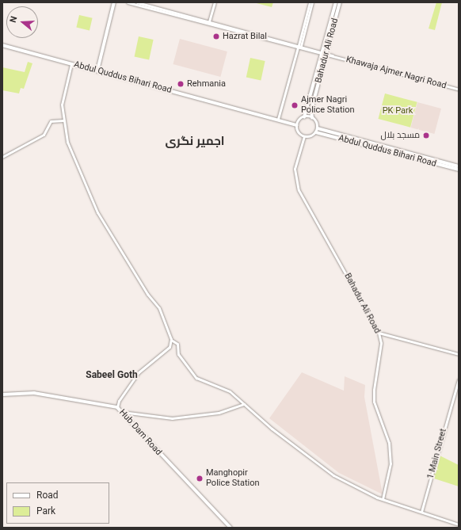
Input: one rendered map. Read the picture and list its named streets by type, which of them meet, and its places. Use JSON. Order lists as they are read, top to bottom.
{
  "streets": {
    "main road": ["Bahadur Ali Road", "Abdul Quddus Bihari Road", "Hub Dam Road"],
    "street": ["Khawaja Ajmer Nagri Road", "1 Main Street"]
  },
  "crossings": [
    ["Bahadur Ali Road", "Khawaja Ajmer Nagri Road"],
    ["Bahadur Ali Road", "Abdul Quddus Bihari Road"]
  ],
  "districts": ["اجمیر نگری", "Sabeel Goth"],
  "parks": ["PK Park"],
  "places": [
    "Hazrat Bilal",
    "Rehmania",
    "Ajmer Nagri Police Station",
    "مسجد بلال",
    "Manghopir Police Station"
  ],
  "legend": ["Road", "Park"],
  "north": "left"
}
